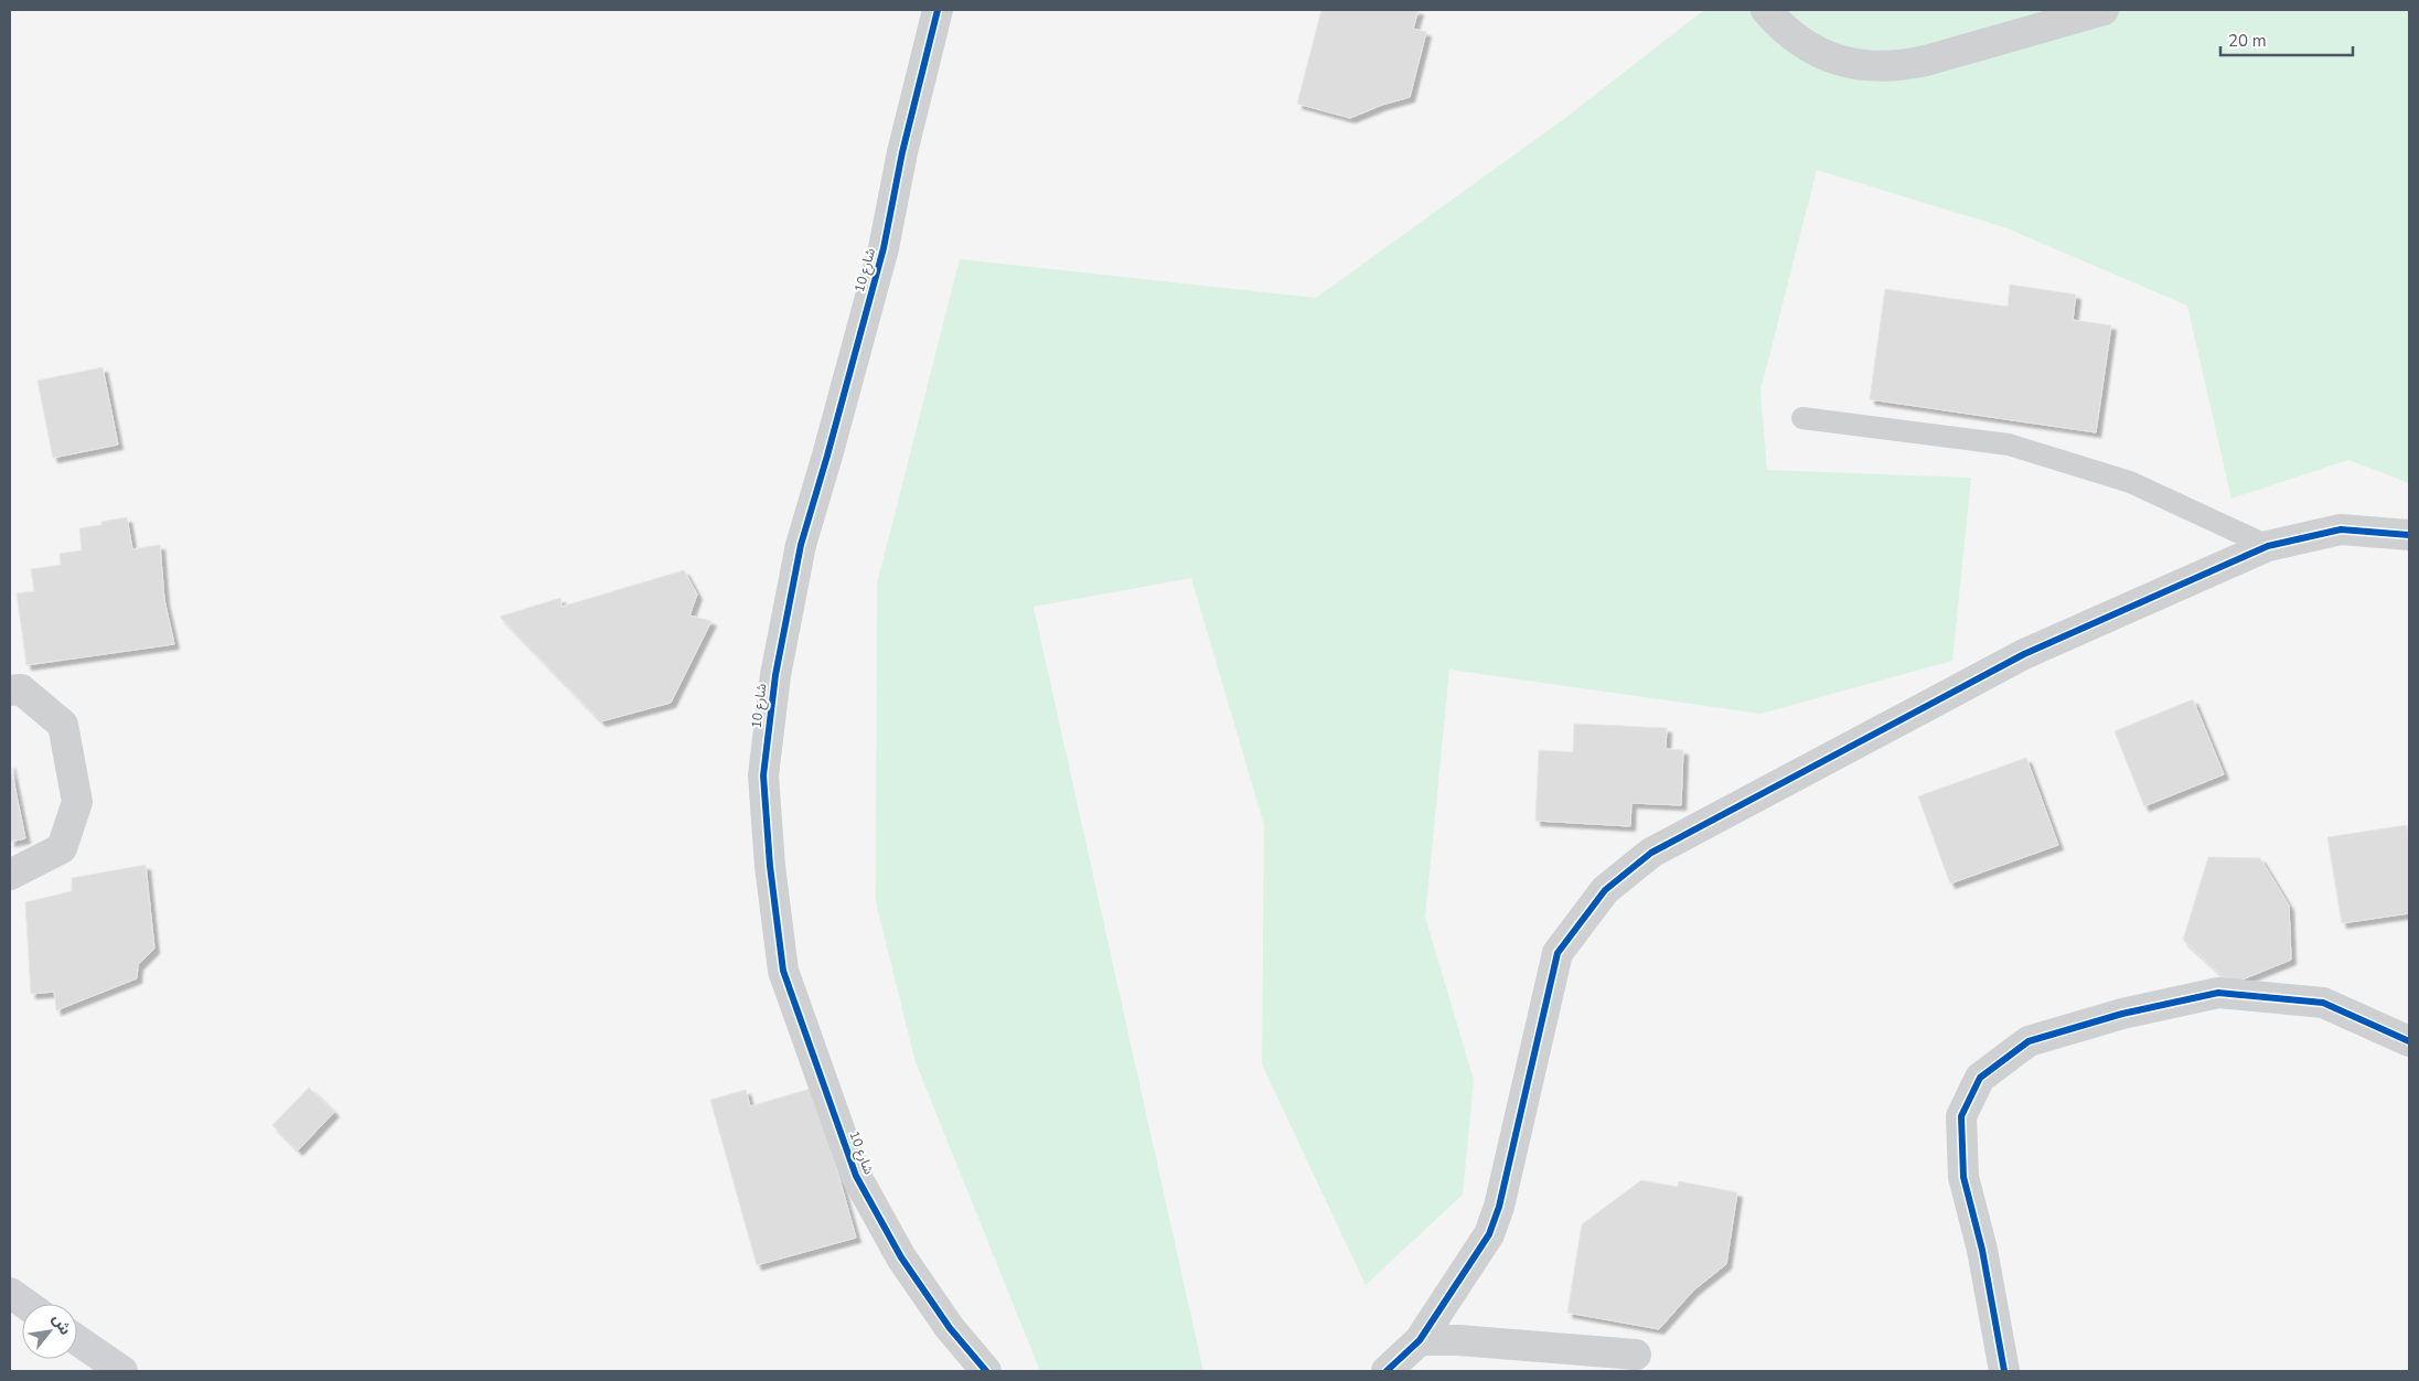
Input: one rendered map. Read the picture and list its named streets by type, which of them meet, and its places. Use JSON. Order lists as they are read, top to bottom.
{
  "streets": {
    "street": ["شارع 10"]
  },
  "scale_bar": "20 m",
  "north": "top right"
}
